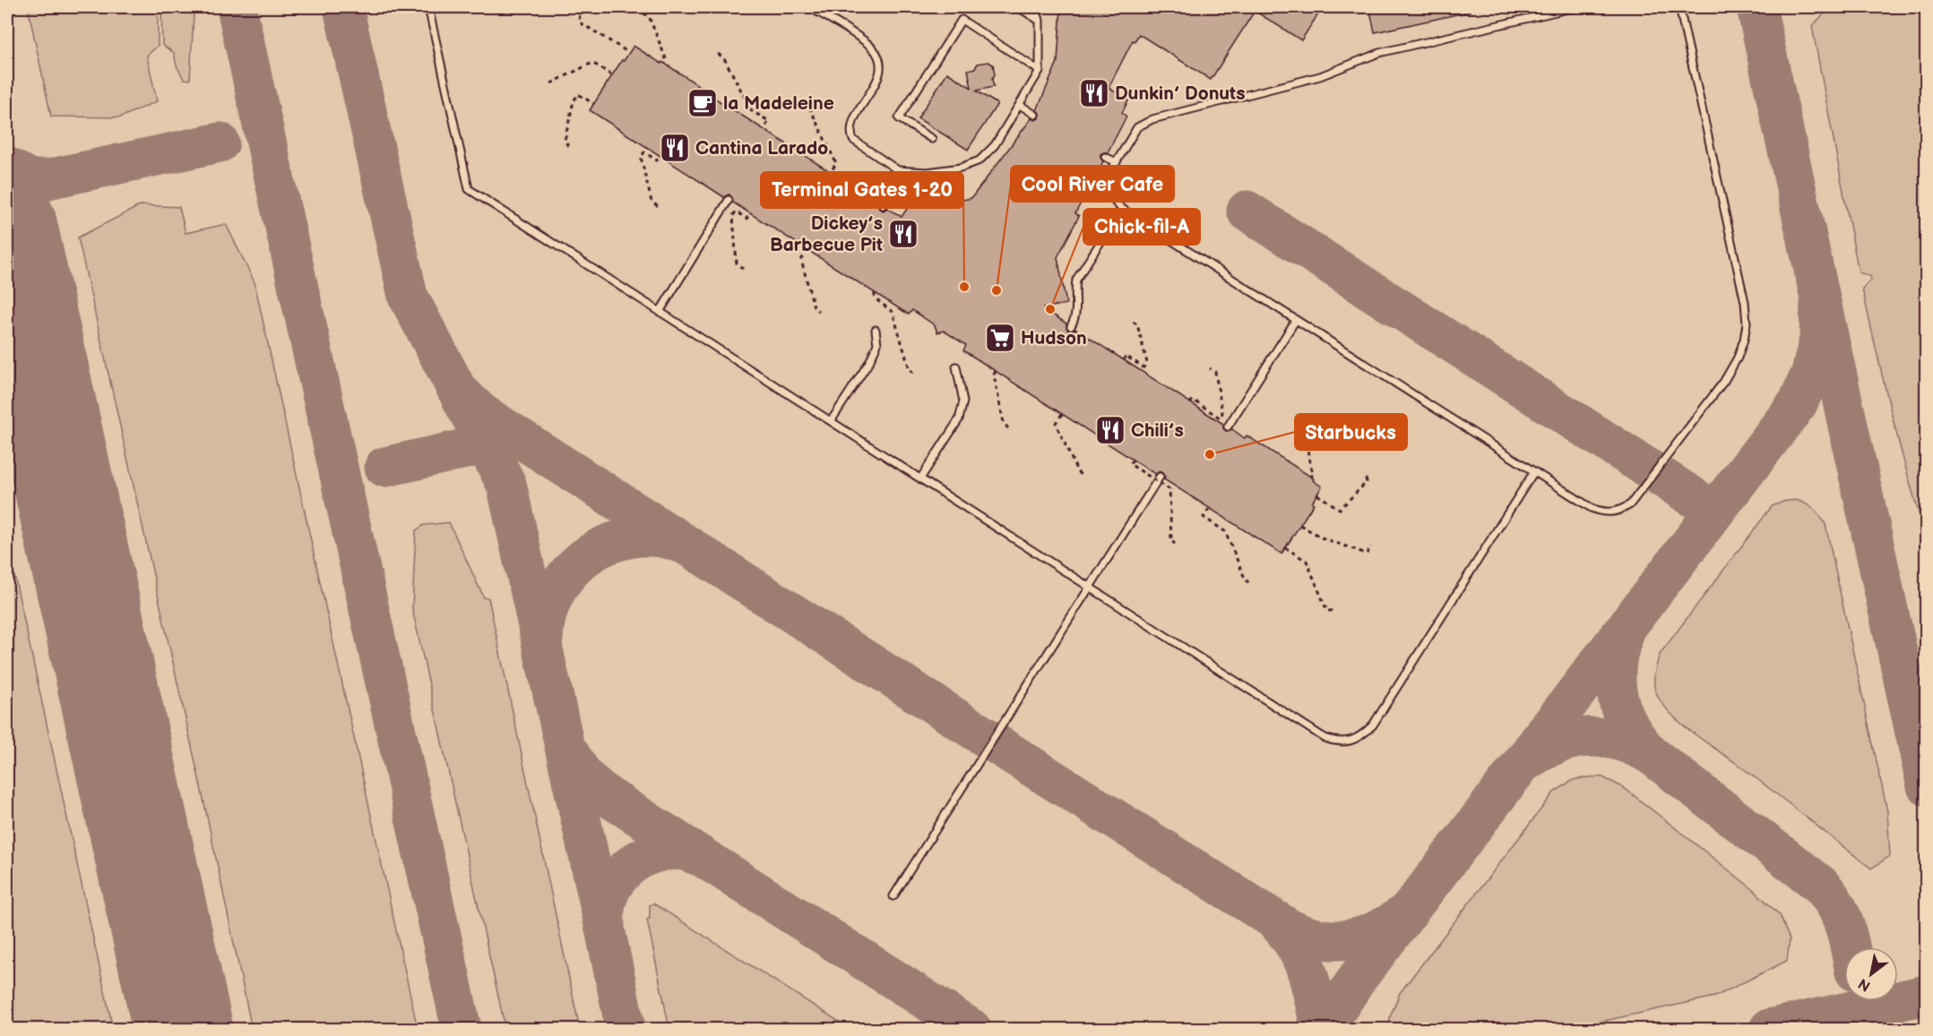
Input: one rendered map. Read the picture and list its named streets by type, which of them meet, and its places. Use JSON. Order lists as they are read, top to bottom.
{
  "places": {
    "restaurant": [
      "Dunkin’ Donuts",
      "Cantina Larado",
      "Dickey’s Barbecue Pit",
      "Chili’s"
    ],
    "cafe": ["la Madeleine"],
    "other": [
      "Terminal Gates 1-20",
      "Cool River Cafe",
      "Chick-fil-A",
      "Starbucks"
    ],
    "supermarket": ["Hudson"]
  },
  "north": "bottom left"
}
